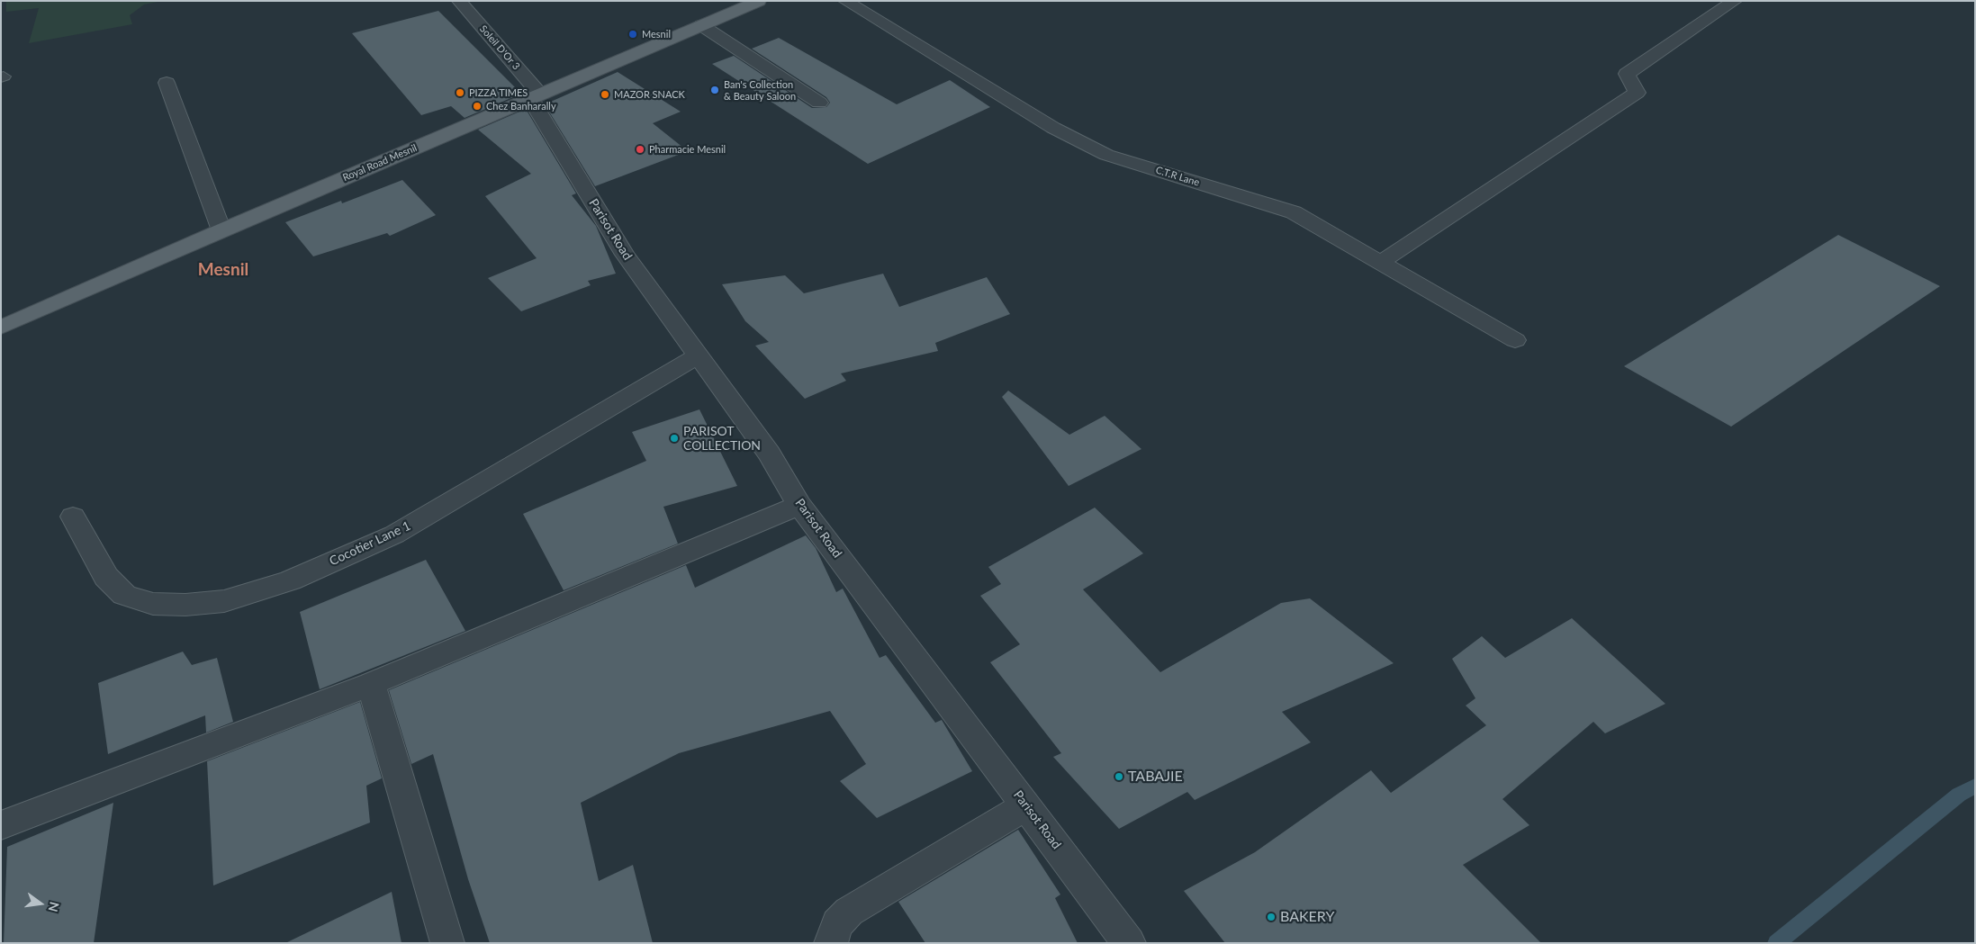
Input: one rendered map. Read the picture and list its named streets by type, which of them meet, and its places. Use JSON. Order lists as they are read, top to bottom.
{
  "streets": {
    "main road": ["Royal Road Mesnil"],
    "street": [
      "Soleil D'Or 3",
      "C.T.R Lane",
      "Parisot Road",
      "Cocotier Lane 1"
    ]
  },
  "crossings": [
    ["Soleil D'Or 3", "Royal Road Mesnil"],
    ["Soleil D'Or 3", "Parisot Road"],
    ["Royal Road Mesnil", "Parisot Road"],
    ["Parisot Road", "Cocotier Lane 1"]
  ],
  "districts": ["Mesnil"],
  "places": [
    "Mesnil",
    "Ban's Collection & Beauty Saloon",
    "PIZZA TIMES",
    "MAZOR SNACK",
    "Chez Banharally",
    "Pharmacie Mesnil",
    "PARISOT COLLECTION",
    "TABAJIE",
    "BAKERY"
  ],
  "north": "right"
}
